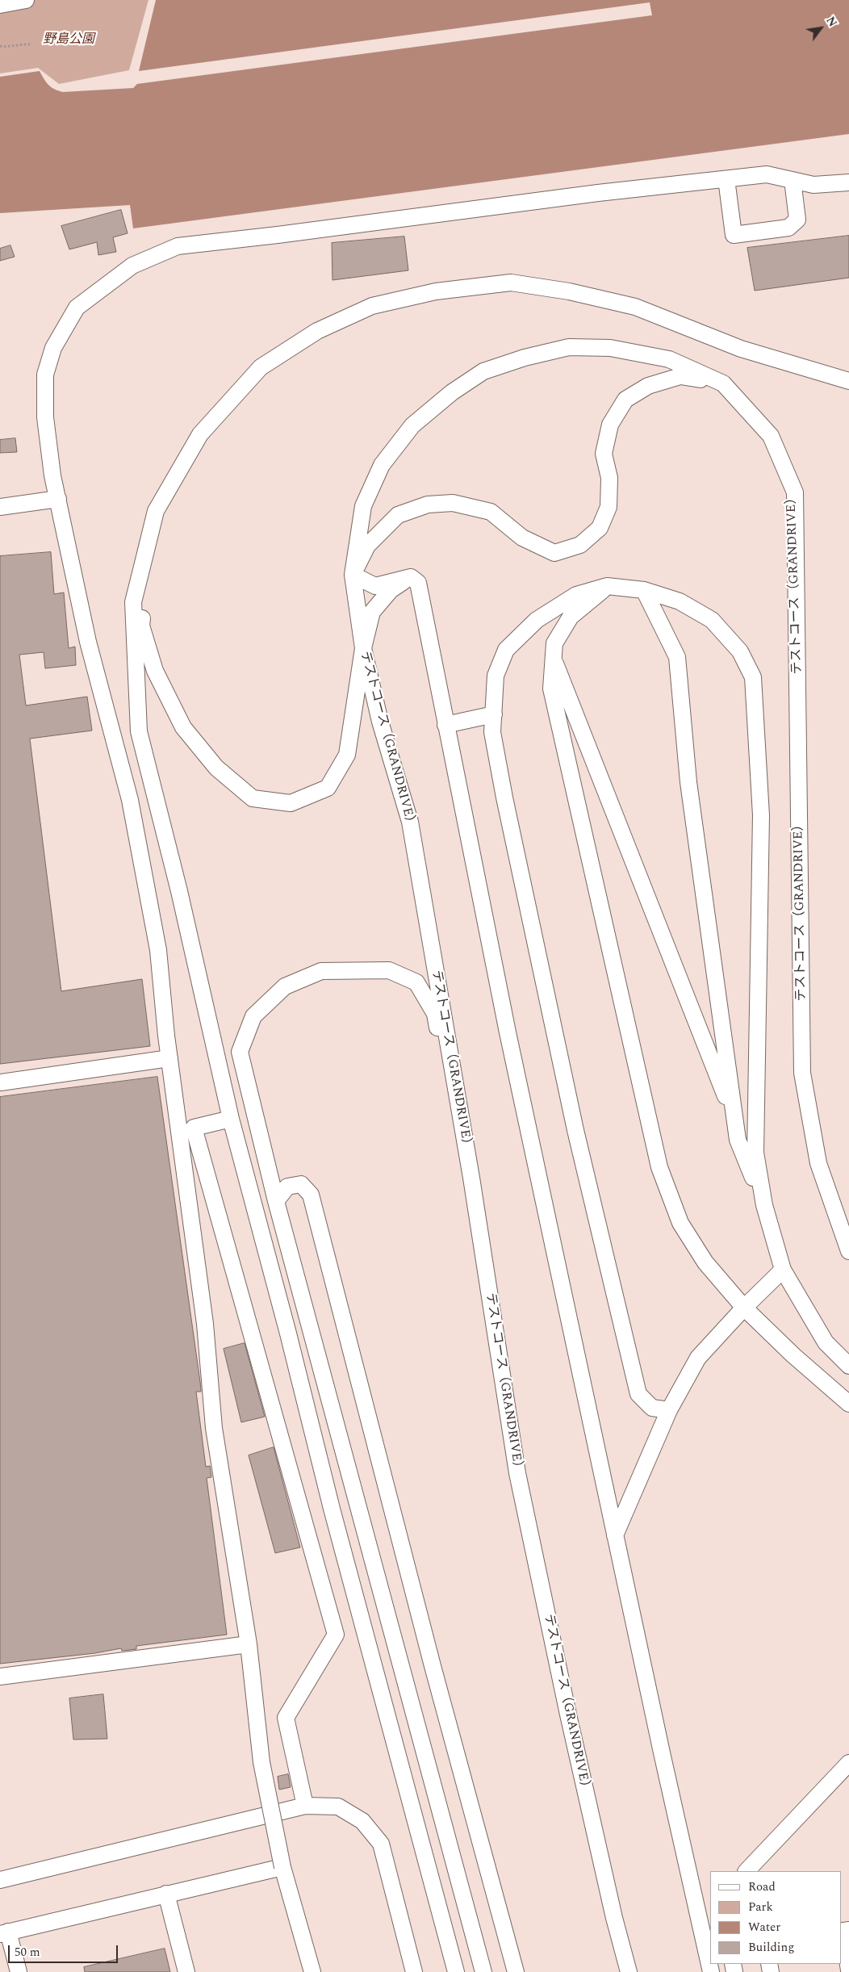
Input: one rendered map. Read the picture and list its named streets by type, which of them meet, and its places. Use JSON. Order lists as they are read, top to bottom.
{
  "streets": {
    "street": ["テストコース（GRANDRIVE）"]
  },
  "parks": ["野島公園"],
  "legend": [
    "Road",
    "Park",
    "Water",
    "Building"
  ],
  "scale_bar": "50 m",
  "north": "top right"
}
